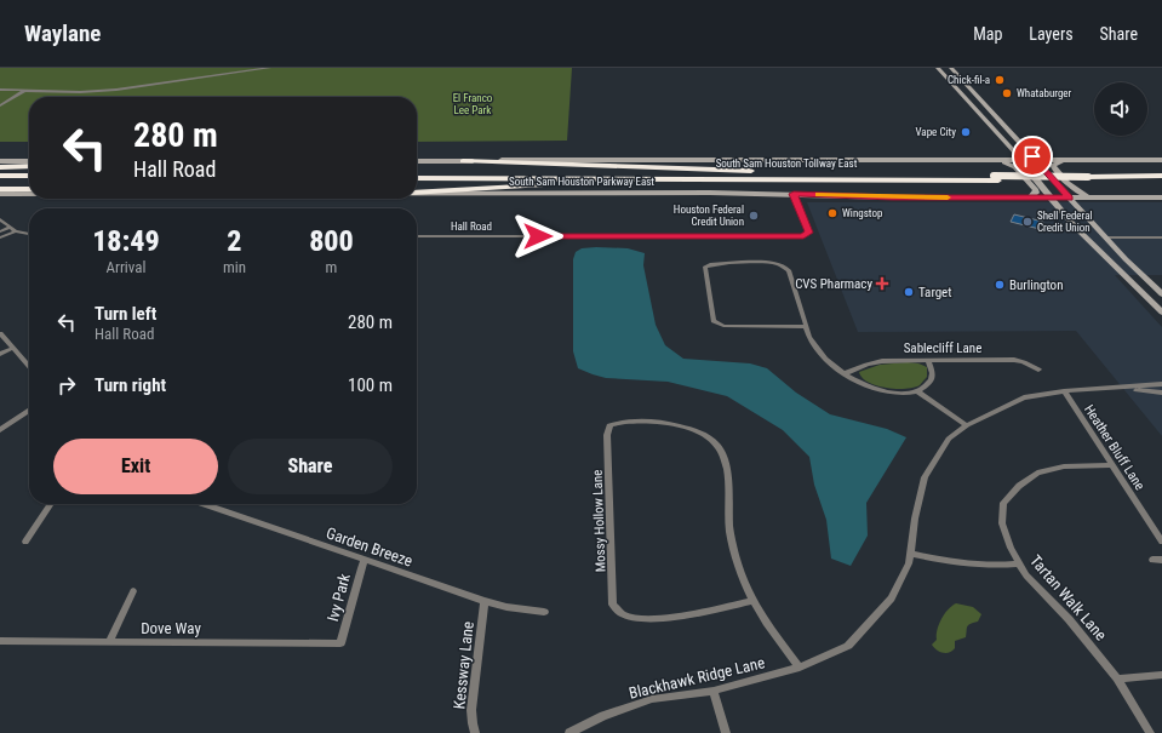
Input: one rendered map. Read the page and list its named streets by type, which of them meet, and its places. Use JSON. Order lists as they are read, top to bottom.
{
  "streets": {
    "highway": ["South Sam Houston Tollway East"],
    "main road": ["South Sam Houston Parkway East"],
    "street": [
      "Hall Road",
      "Sablecliff Lane",
      "Heather Bluff Lane",
      "Mossy Hollow Lane",
      "Garden Breeze",
      "Ivy Park",
      "Tartan Walk Lane",
      "Dove Way",
      "Kessway Lane",
      "Blackhawk Ridge Lane"
    ]
  },
  "crossings": [
    ["South Sam Houston Parkway East", "Hall Road"],
    ["Heather Bluff Lane", "Tartan Walk Lane"],
    ["Heather Bluff Lane", "Blackhawk Ridge Lane"],
    ["Garden Breeze", "Ivy Park"],
    ["Garden Breeze", "Kessway Lane"],
    ["Ivy Park", "Dove Way"]
  ],
  "parks": ["El Franco Lee Park"],
  "places": {
    "other": [
      "Chick-fil-a",
      "Whataburger",
      "Vape City",
      "Wingstop",
      "Houston Federal Credit Union",
      "Shell Federal Credit Union",
      "Burlington",
      "Target"
    ],
    "health": ["CVS Pharmacy"]
  },
  "page": {
    "header": "Waylane",
    "nav": ["Map", "Layers", "Share"],
    "turn": ["280 m", "Hall Road"],
    "eta": [
      "18:49",
      "Arrival",
      "2",
      "min",
      "800",
      "m"
    ],
    "list": [
      {
        "name": "Turn left",
        "note": "Hall Road",
        "value": "280 m"
      },
      {
        "name": "Turn right",
        "value": "100 m"
      }
    ],
    "buttons": ["Exit", "Share"]
  }
}
